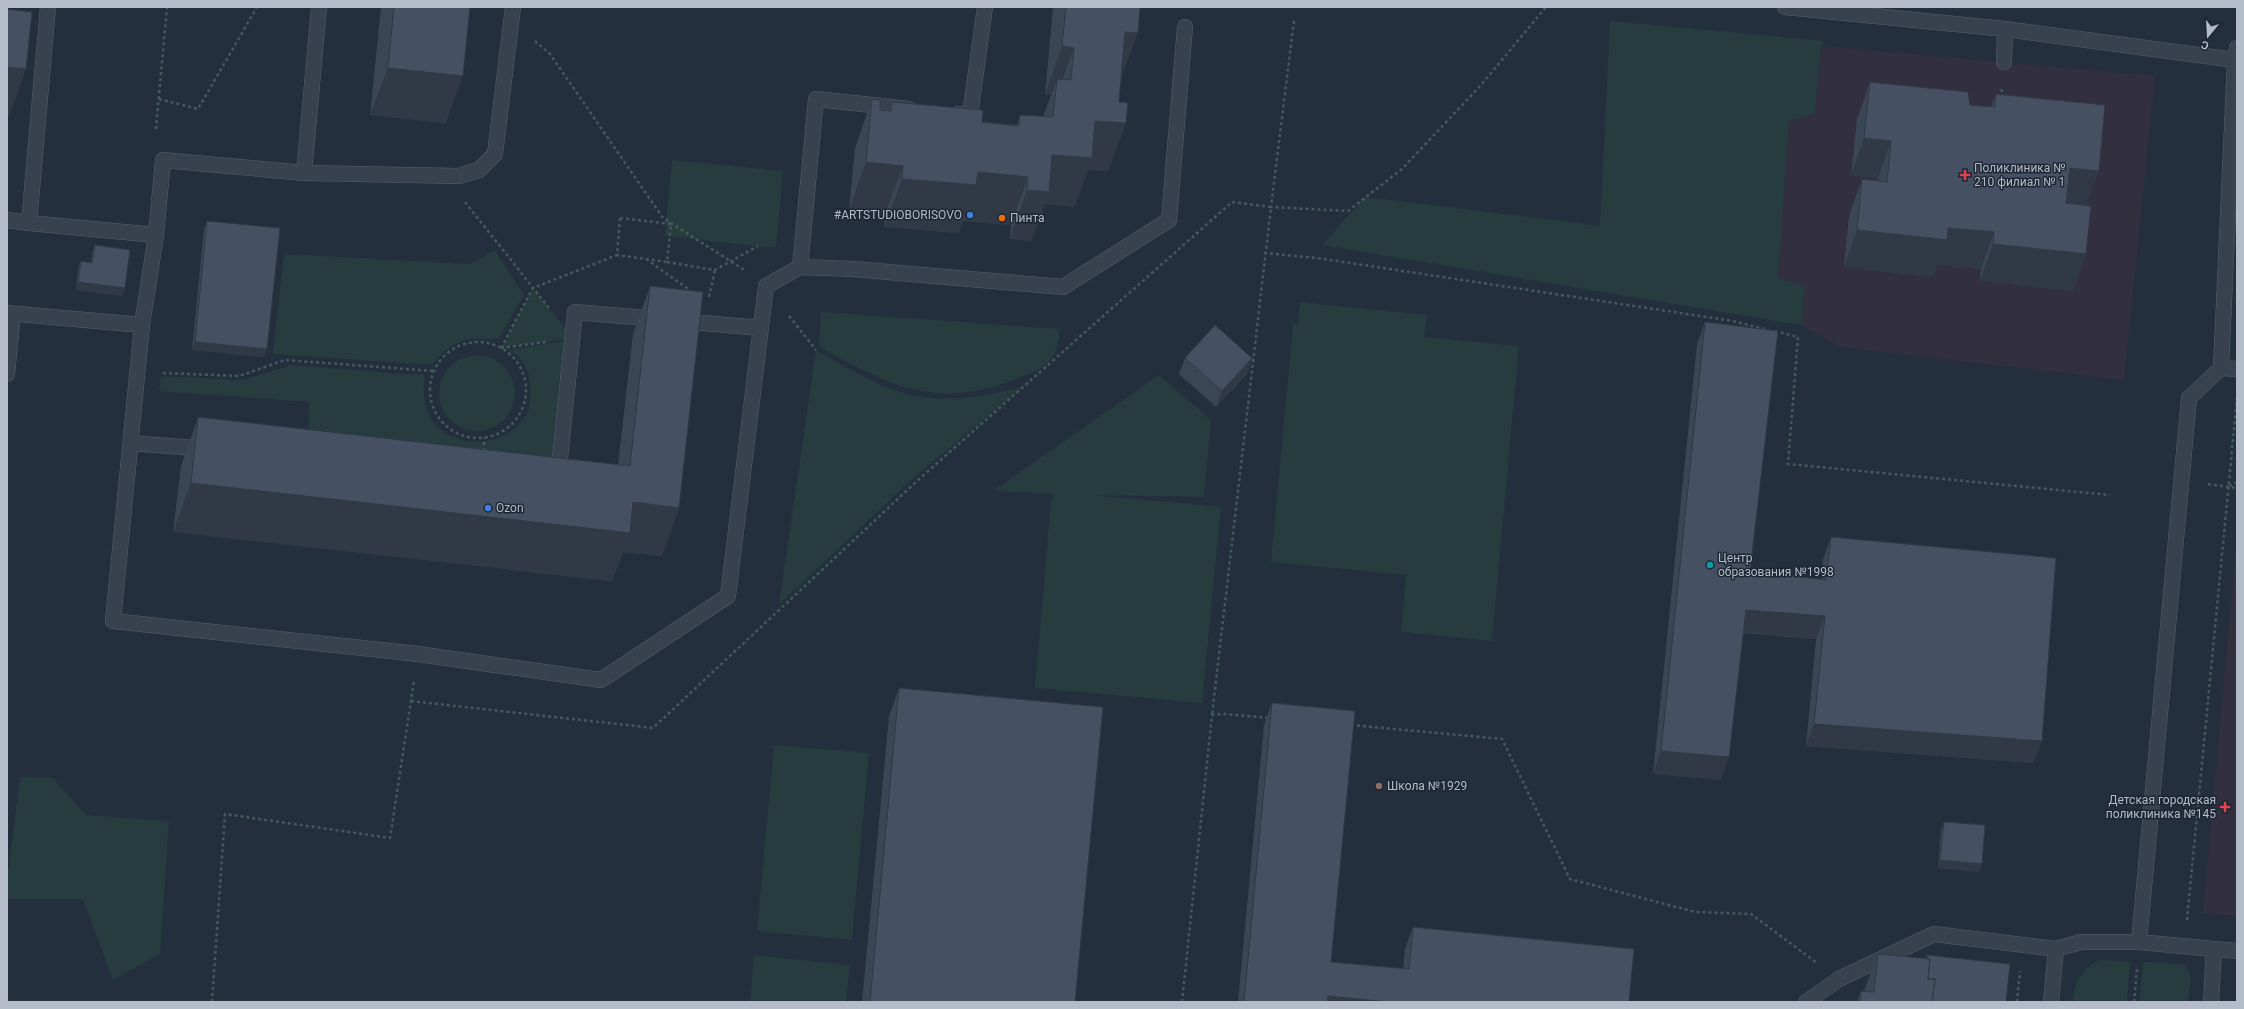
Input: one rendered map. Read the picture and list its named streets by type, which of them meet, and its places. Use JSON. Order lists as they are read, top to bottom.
{
  "places": {
    "health": ["Поликлиника № 210 филиал № 1", "Детская городская поликлиника №145"],
    "other": [
      "#ARTSTUDIOBORISOVO",
      "Пинта",
      "Ozon",
      "Центр образования №1998",
      "Школа №1929"
    ]
  },
  "north": "bottom"
}
